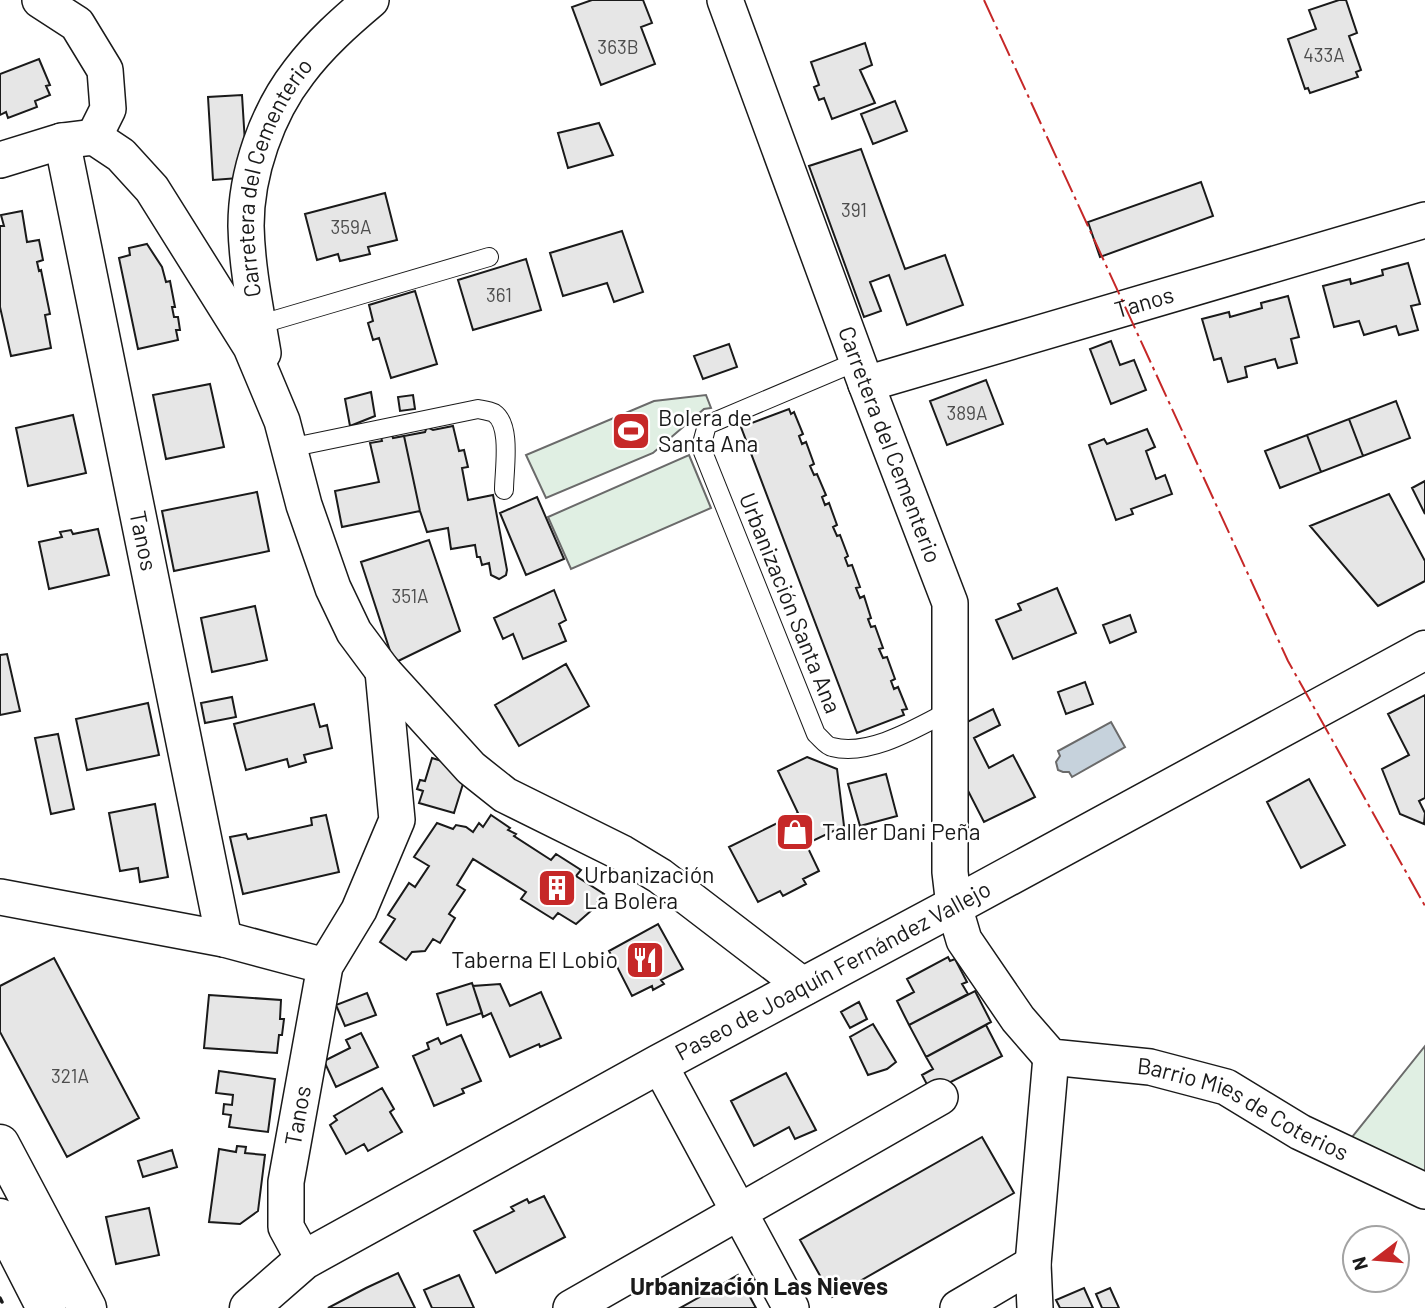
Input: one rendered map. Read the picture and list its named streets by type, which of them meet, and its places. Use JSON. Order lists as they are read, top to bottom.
{
  "streets": {
    "street": [
      "Carretera del Cementerio",
      "Tanos",
      "Paseo de Joaquín Fernández Vallejo",
      "Barrio Mies de Coterios"
    ],
    "lane": ["Urbanización Santa Ana"]
  },
  "crossings": [
    ["Carretera del Cementerio", "Tanos"],
    ["Carretera del Cementerio", "Urbanización Santa Ana"],
    ["Carretera del Cementerio", "Paseo de Joaquín Fernández Vallejo"],
    ["Tanos", "Urbanización Santa Ana"],
    ["Tanos", "Paseo de Joaquín Fernández Vallejo"]
  ],
  "districts": ["Urbanización Las Nieves"],
  "places": {
    "sports": ["Bolera de Santa Ana"],
    "shop": ["Taller Dani Peña"],
    "building": ["Urbanización La Bolera"],
    "restaurant": ["Taberna El Lobio"]
  },
  "house_numbers": [
    "363B",
    "433A",
    "391",
    "359A",
    "361",
    "389A",
    "351A",
    "321A"
  ],
  "north": "left"
}
